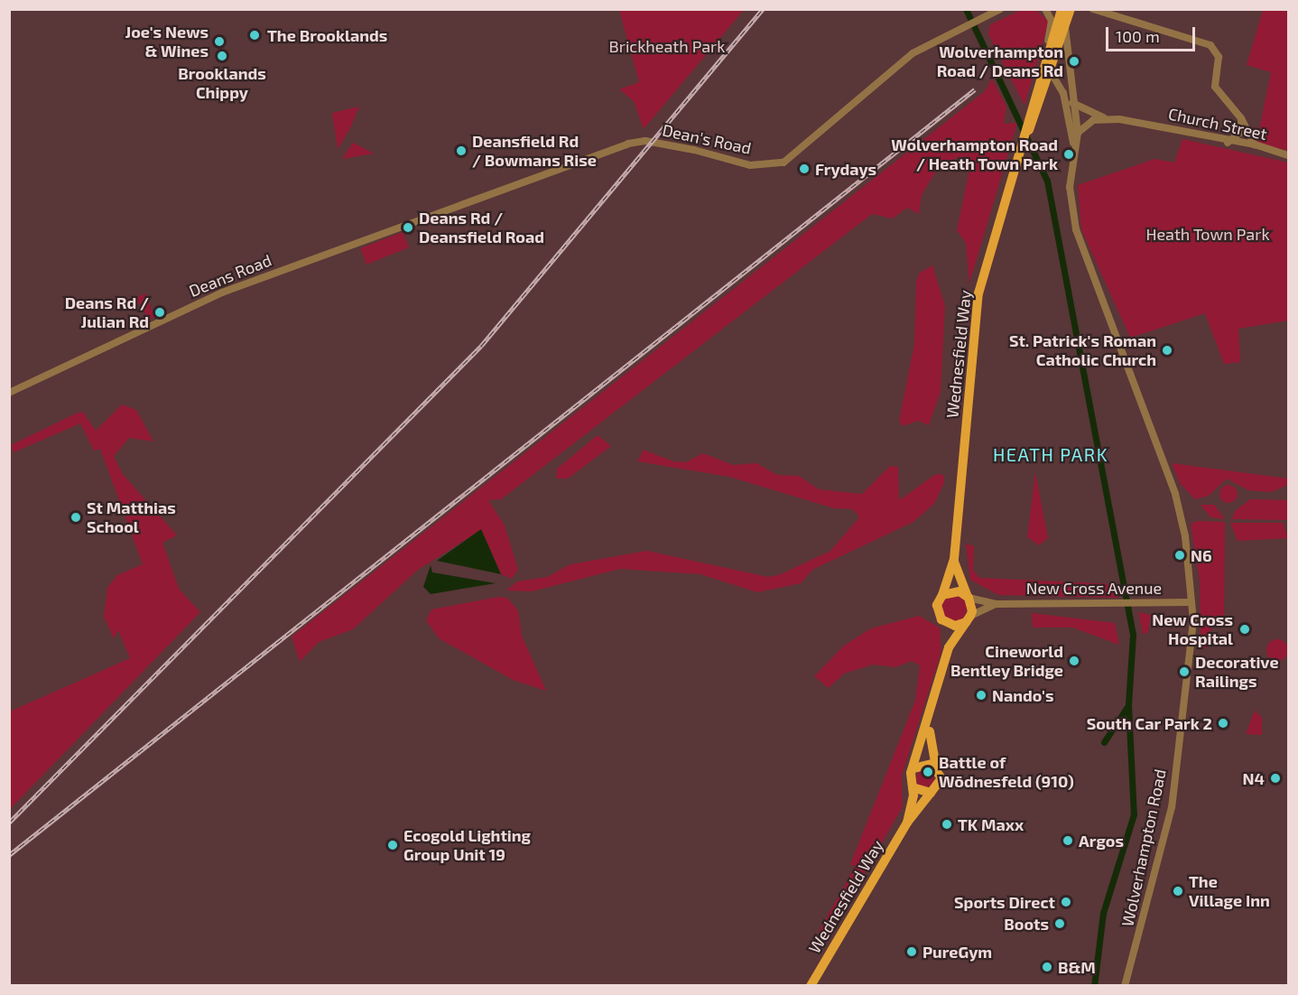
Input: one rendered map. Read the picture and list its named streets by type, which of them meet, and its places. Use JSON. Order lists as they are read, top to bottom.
{
  "streets": {
    "main road": ["Wednesfield Way", "Wolverhampton Road"],
    "street": [
      "Church Street",
      "Dean's Road",
      "Deans Road",
      "New Cross Avenue"
    ]
  },
  "crossings": [
    ["Church Street", "Wolverhampton Road"],
    ["Dean's Road", "Deans Road"],
    ["Wednesfield Way", "New Cross Avenue"],
    ["New Cross Avenue", "Wolverhampton Road"]
  ],
  "districts": ["HEATH PARK"],
  "parks": ["Brickheath Park", "Heath Town Park"],
  "places": [
    "The Brooklands",
    "Joe's News & Wines",
    "Brooklands Chippy",
    "Wolverhampton Road / Deans Rd",
    "Deansfield Rd / Bowmans Rise",
    "Wolverhampton Road / Heath Town Park",
    "Frydays",
    "Deans Rd / Deansfield Road",
    "Deans Rd / Julian Rd",
    "St. Patrick's Roman Catholic Church",
    "St Matthias School",
    "N6",
    "New Cross Hospital",
    "Cineworld Bentley Bridge",
    "Decorative Railings",
    "Nando's",
    "South Car Park 2",
    "Battle of Wōdnesfeld (910)",
    "N4",
    "TK Maxx",
    "Argos",
    "Ecogold Lighting Group Unit 19",
    "The Village Inn",
    "Sports Direct",
    "Boots",
    "PureGym",
    "B&M"
  ],
  "scale_bar": "100 m"
}
